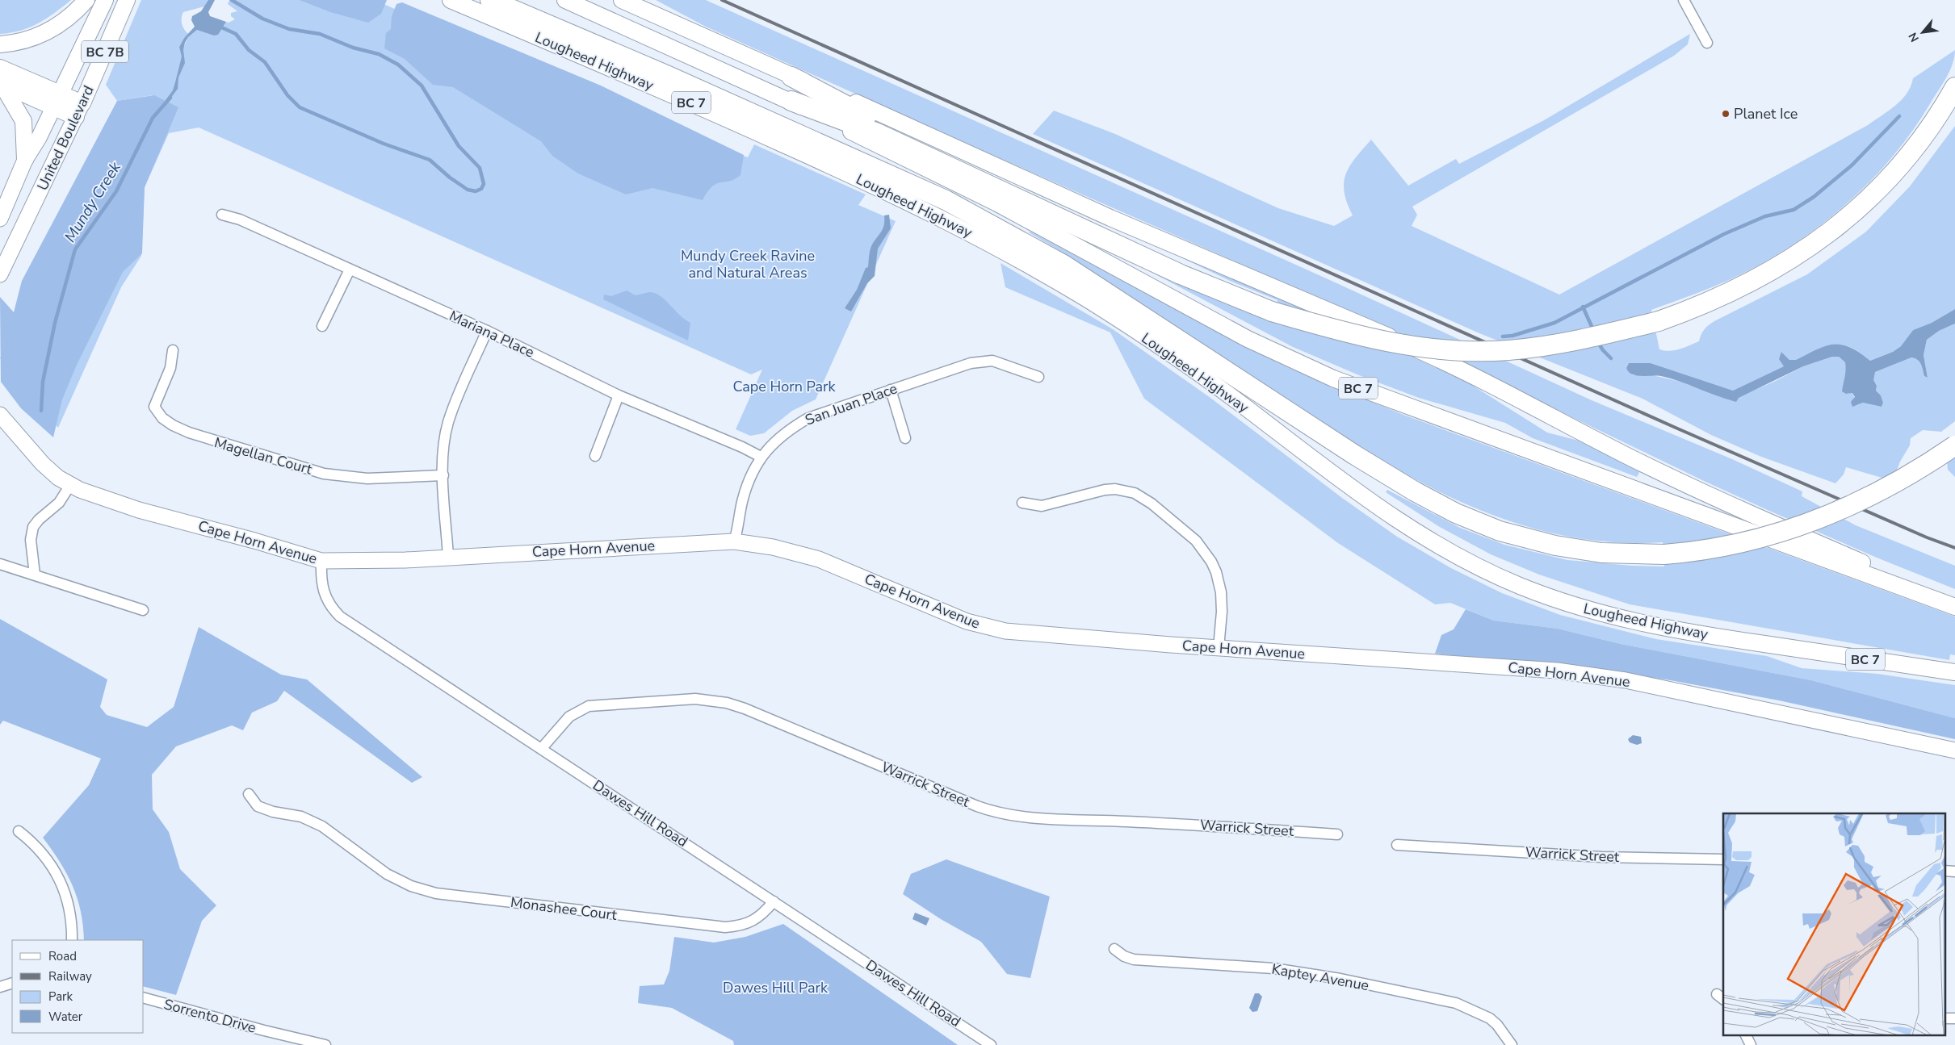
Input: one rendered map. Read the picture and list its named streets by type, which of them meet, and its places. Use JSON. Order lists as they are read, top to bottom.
{
  "streets": {
    "main road": [
      "BC 7B",
      "Lougheed Highway",
      "BC 7",
      "United Boulevard"
    ],
    "street": [
      "Mariana Place",
      "San Juan Place",
      "Magellan Court",
      "Cape Horn Avenue",
      "Warrick Street",
      "Dawes Hill Road",
      "Monashee Court",
      "Kaptey Avenue",
      "Sorrento Drive"
    ]
  },
  "crossings": [
    ["Mariana Place", "San Juan Place"],
    ["San Juan Place", "Cape Horn Avenue"],
    ["Cape Horn Avenue", "Dawes Hill Road"],
    ["Warrick Street", "Dawes Hill Road"],
    ["Dawes Hill Road", "Monashee Court"]
  ],
  "water": ["Mundy Creek"],
  "parks": ["Mundy Creek Ravine and Natural Areas", "Cape Horn Park", "Dawes Hill Park"],
  "places": ["Planet Ice"],
  "legend": [
    "Road",
    "Railway",
    "Park",
    "Water"
  ],
  "north": "bottom left"
}
